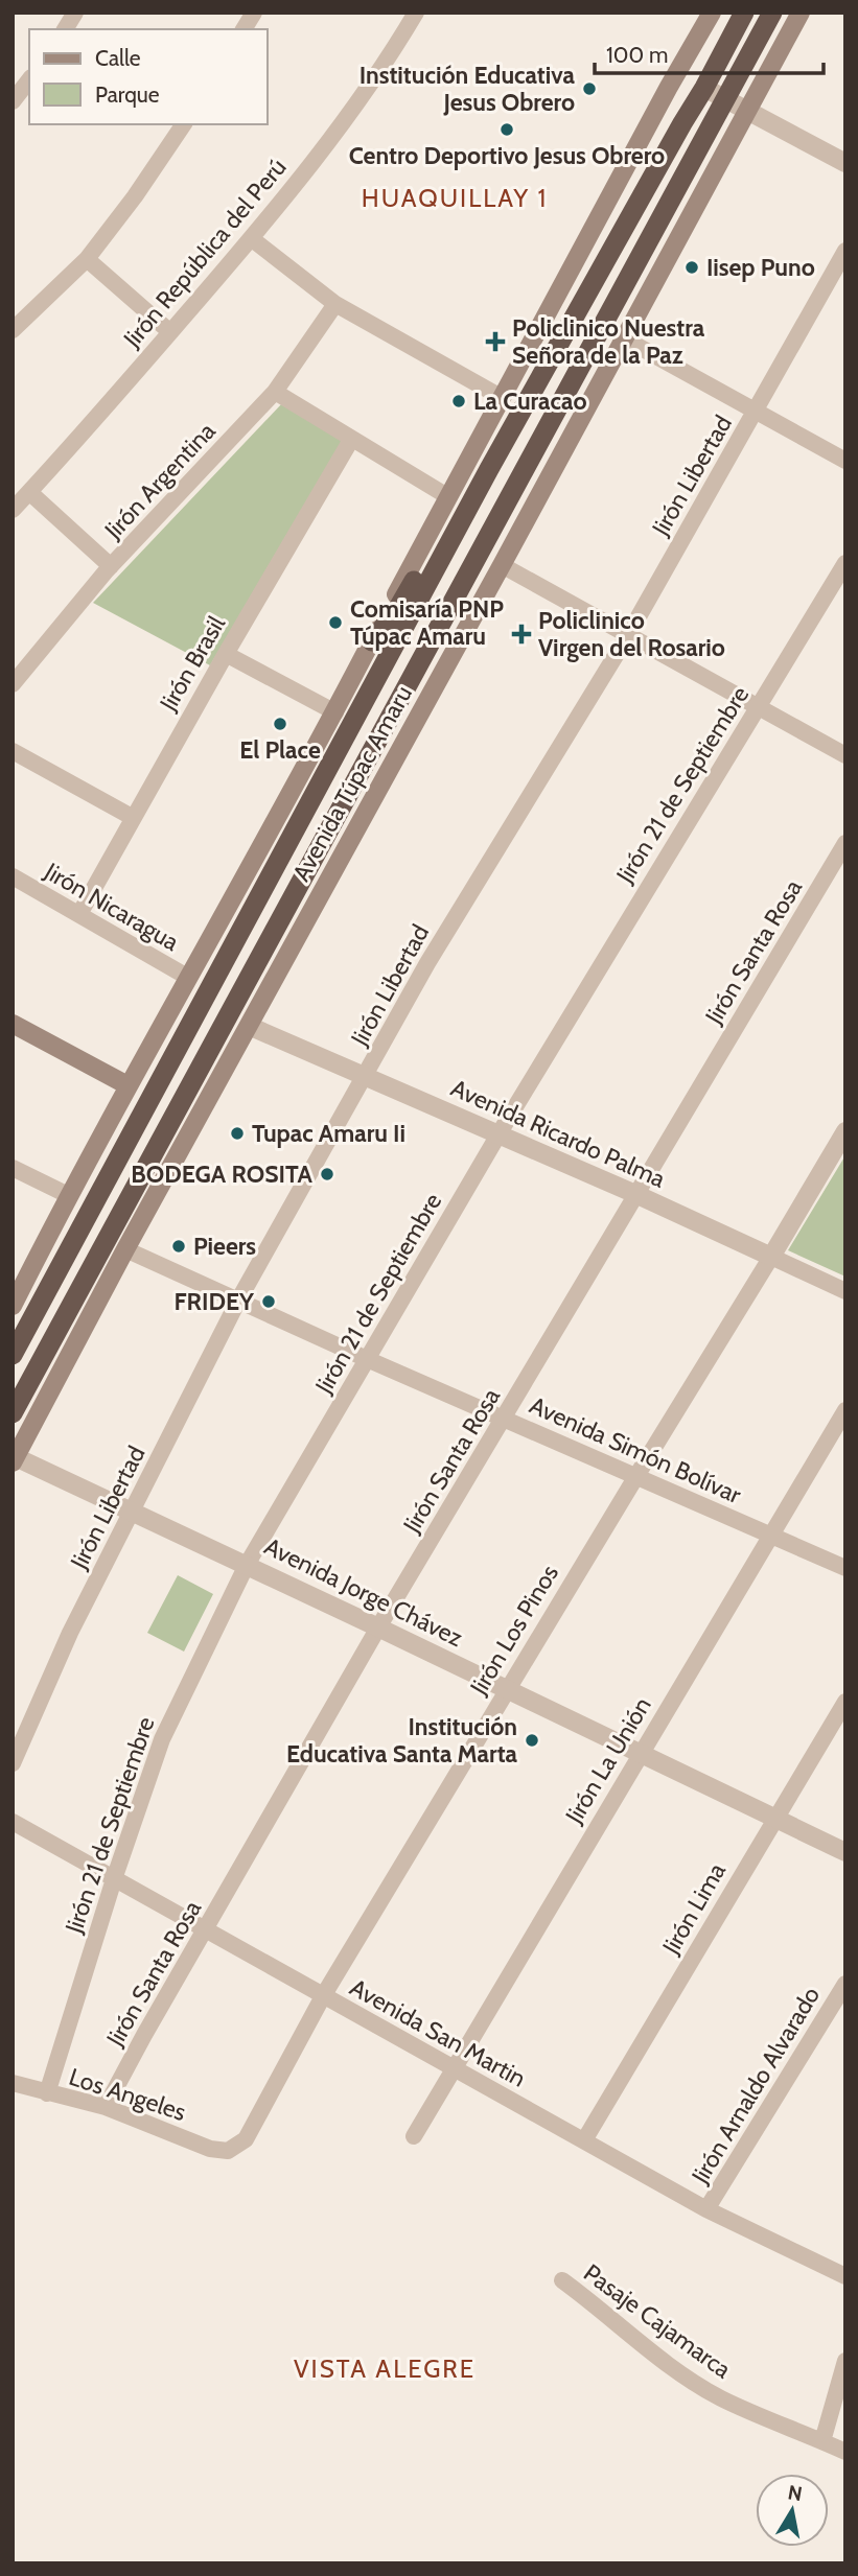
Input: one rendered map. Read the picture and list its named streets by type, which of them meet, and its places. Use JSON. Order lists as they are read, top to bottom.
{
  "streets": {
    "highway": ["Avenida Túpac Amaru"],
    "street": [
      "Jirón República del Perú",
      "Jirón Libertad",
      "Jirón Argentina",
      "Jirón Brasil",
      "Jirón 21 de Septiembre",
      "Jirón Nicaragua",
      "Jirón Santa Rosa",
      "Avenida Ricardo Palma",
      "Avenida Simón Bolívar",
      "Avenida Jorge Chávez",
      "Jirón Los Pinos",
      "Jirón La Unión",
      "Jirón Lima",
      "Avenida San Martin",
      "Jirón Arnaldo Alvarado",
      "Los Angeles",
      "Pasaje Cajamarca"
    ]
  },
  "crossings": [
    ["Jirón Libertad", "Avenida Ricardo Palma"],
    ["Jirón Libertad", "Avenida Simón Bolívar"],
    ["Jirón Libertad", "Avenida Jorge Chávez"],
    ["Jirón Brasil", "Jirón Nicaragua"],
    ["Avenida Túpac Amaru", "Jirón Nicaragua"],
    ["Avenida Túpac Amaru", "Avenida Ricardo Palma"],
    ["Avenida Túpac Amaru", "Avenida Simón Bolívar"],
    ["Avenida Túpac Amaru", "Avenida Jorge Chávez"],
    ["Jirón 21 de Septiembre", "Avenida Ricardo Palma"],
    ["Jirón 21 de Septiembre", "Avenida Simón Bolívar"],
    ["Jirón 21 de Septiembre", "Avenida Jorge Chávez"],
    ["Jirón 21 de Septiembre", "Avenida San Martin"],
    ["Jirón 21 de Septiembre", "Los Angeles"],
    ["Jirón Santa Rosa", "Avenida Ricardo Palma"],
    ["Jirón Santa Rosa", "Avenida Simón Bolívar"],
    ["Jirón Santa Rosa", "Avenida Jorge Chávez"],
    ["Jirón Santa Rosa", "Avenida San Martin"],
    ["Jirón Santa Rosa", "Los Angeles"],
    ["Avenida Ricardo Palma", "Jirón Los Pinos"],
    ["Avenida Simón Bolívar", "Jirón Los Pinos"],
    ["Avenida Simón Bolívar", "Jirón La Unión"],
    ["Avenida Jorge Chávez", "Jirón Los Pinos"],
    ["Avenida Jorge Chávez", "Jirón La Unión"],
    ["Avenida Jorge Chávez", "Jirón Lima"],
    ["Jirón Los Pinos", "Avenida San Martin"],
    ["Jirón Los Pinos", "Los Angeles"],
    ["Jirón La Unión", "Avenida San Martin"],
    ["Jirón Lima", "Avenida San Martin"],
    ["Avenida San Martin", "Jirón Arnaldo Alvarado"]
  ],
  "districts": ["HUAQUILLAY 1", "VISTA ALEGRE"],
  "places": {
    "other": [
      "Institución Educativa Jesus Obrero",
      "Centro Deportivo Jesus Obrero",
      "Iisep Puno",
      "La Curacao",
      "Comisaría PNP Túpac Amaru",
      "El Place",
      "Tupac Amaru Ii",
      "BODEGA ROSITA",
      "Pieers",
      "FRIDEY",
      "Institución Educativa Santa Marta"
    ],
    "health": ["Policlinico Nuestra Señora de la Paz", "Policlinico Virgen del Rosario"]
  },
  "legend": ["Calle", "Parque"],
  "scale_bar": "100 m",
  "north": "top"
}
